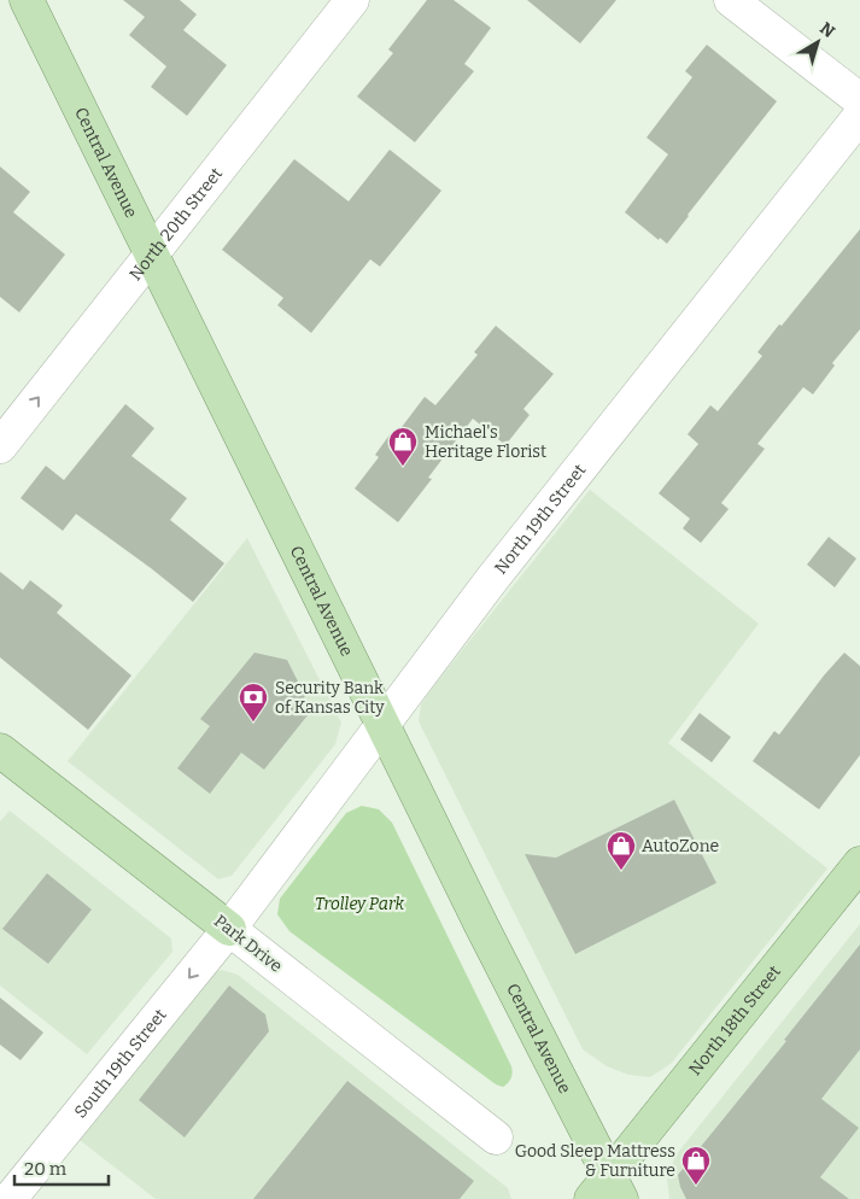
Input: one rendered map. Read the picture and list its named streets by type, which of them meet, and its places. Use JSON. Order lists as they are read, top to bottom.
{
  "streets": {
    "main road": ["Central Avenue", "Park Drive", "North 18th Street"],
    "street": ["North 20th Street", "North 19th Street", "South 19th Street"]
  },
  "crossings": [
    ["Central Avenue", "North 20th Street"],
    ["Central Avenue", "North 19th Street"],
    ["Central Avenue", "North 18th Street"],
    ["North 19th Street", "Park Drive"],
    ["North 19th Street", "South 19th Street"],
    ["Park Drive", "South 19th Street"]
  ],
  "one_way": ["North 20th Street", "South 19th Street"],
  "parks": ["Trolley Park"],
  "places": {
    "shop": ["Michael's Heritage Florist", "AutoZone", "Good Sleep Mattress & Furniture"],
    "bank": ["Security Bank of Kansas City"]
  },
  "scale_bar": "20 m",
  "north": "top right"
}
